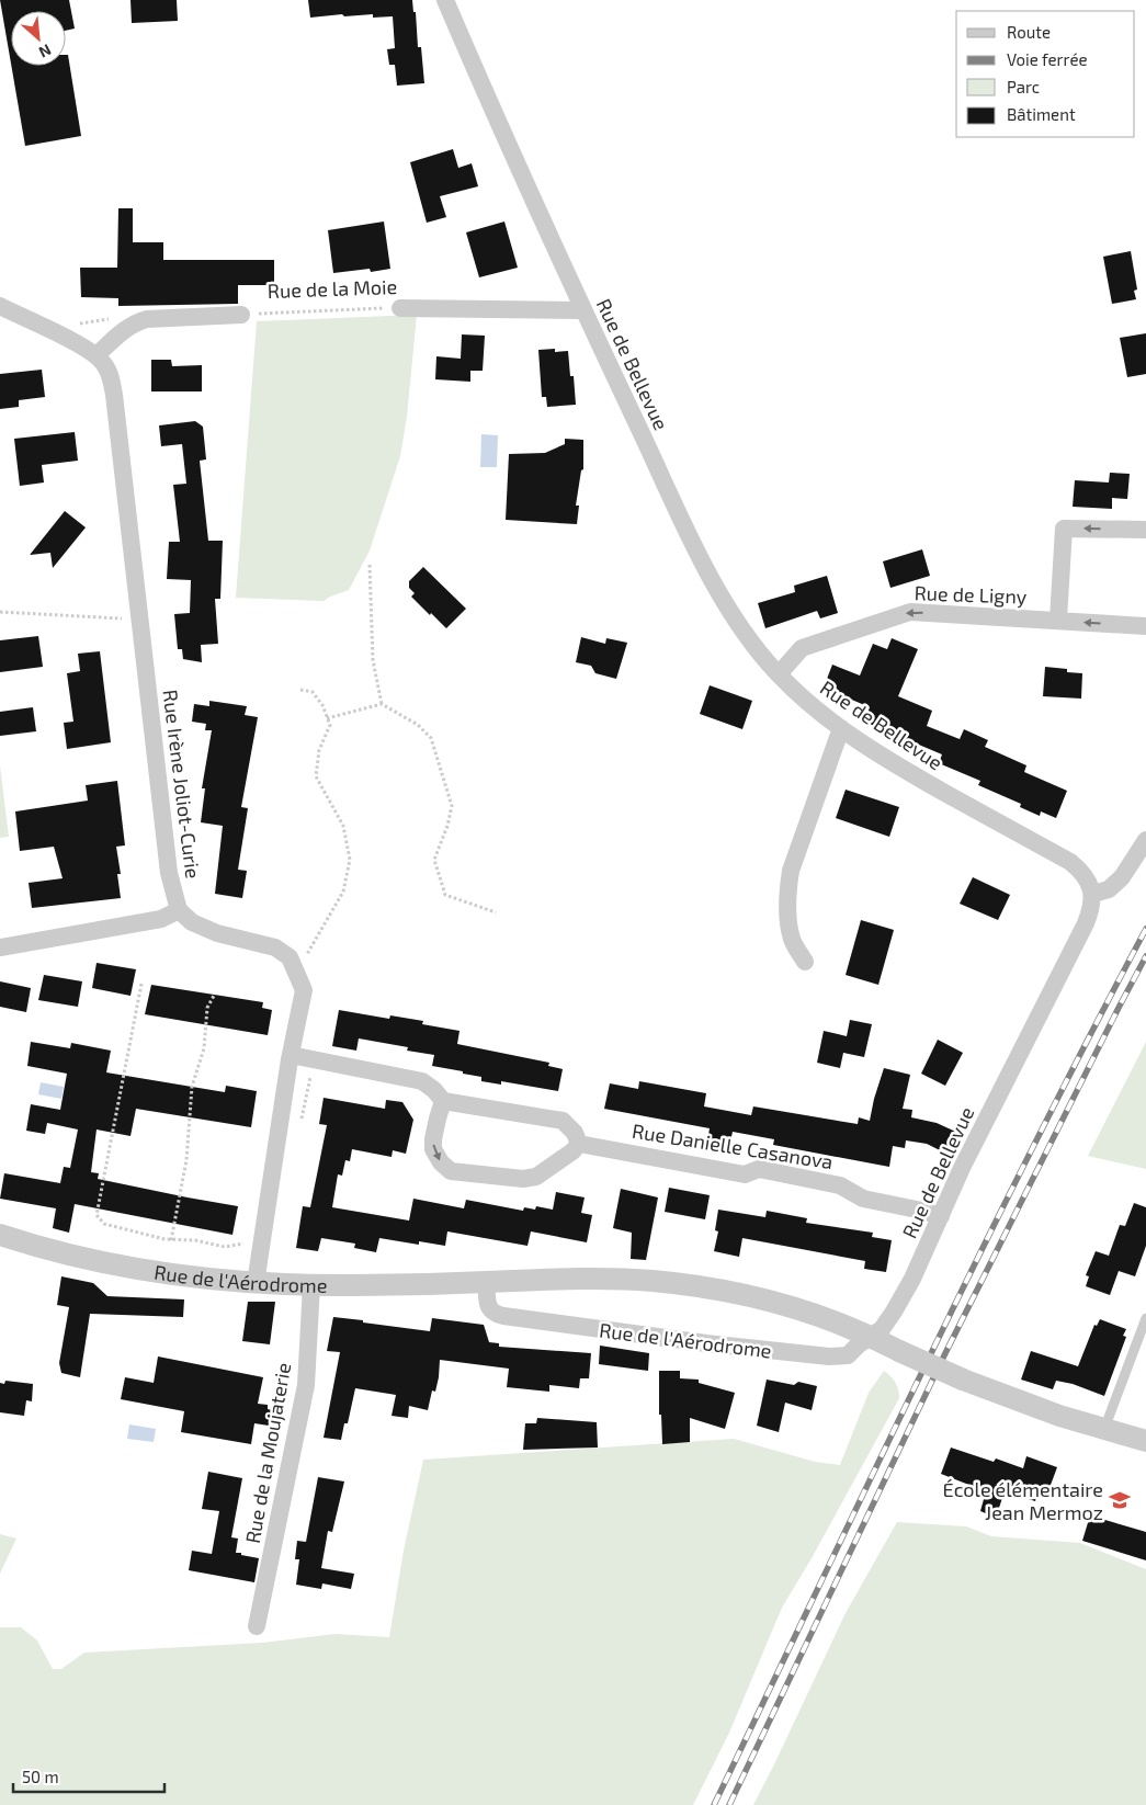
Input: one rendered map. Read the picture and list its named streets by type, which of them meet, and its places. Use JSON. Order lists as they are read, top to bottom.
{
  "streets": {
    "street": [
      "Rue de la Moie",
      "Rue de Bellevue",
      "Rue de Ligny",
      "Rue Irène Joliot-Curie",
      "Rue Danielle Casanova",
      "Rue de l'Aérodrome",
      "Rue de la Moujaterie"
    ]
  },
  "crossings": [
    ["Rue de la Moie", "Rue de Bellevue"],
    ["Rue de Bellevue", "Rue de Ligny"],
    ["Rue de Bellevue", "Rue Danielle Casanova"],
    ["Rue de Bellevue", "Rue de l'Aérodrome"],
    ["Rue de l'Aérodrome", "Rue de la Moujaterie"]
  ],
  "one_way": ["Rue de Ligny"],
  "places": {
    "school or university": ["École élémentaire Jean Mermoz"]
  },
  "legend": [
    "Route",
    "Voie ferrée",
    "Parc",
    "Bâtiment"
  ],
  "scale_bar": "50 m",
  "north": "bottom right"
}
